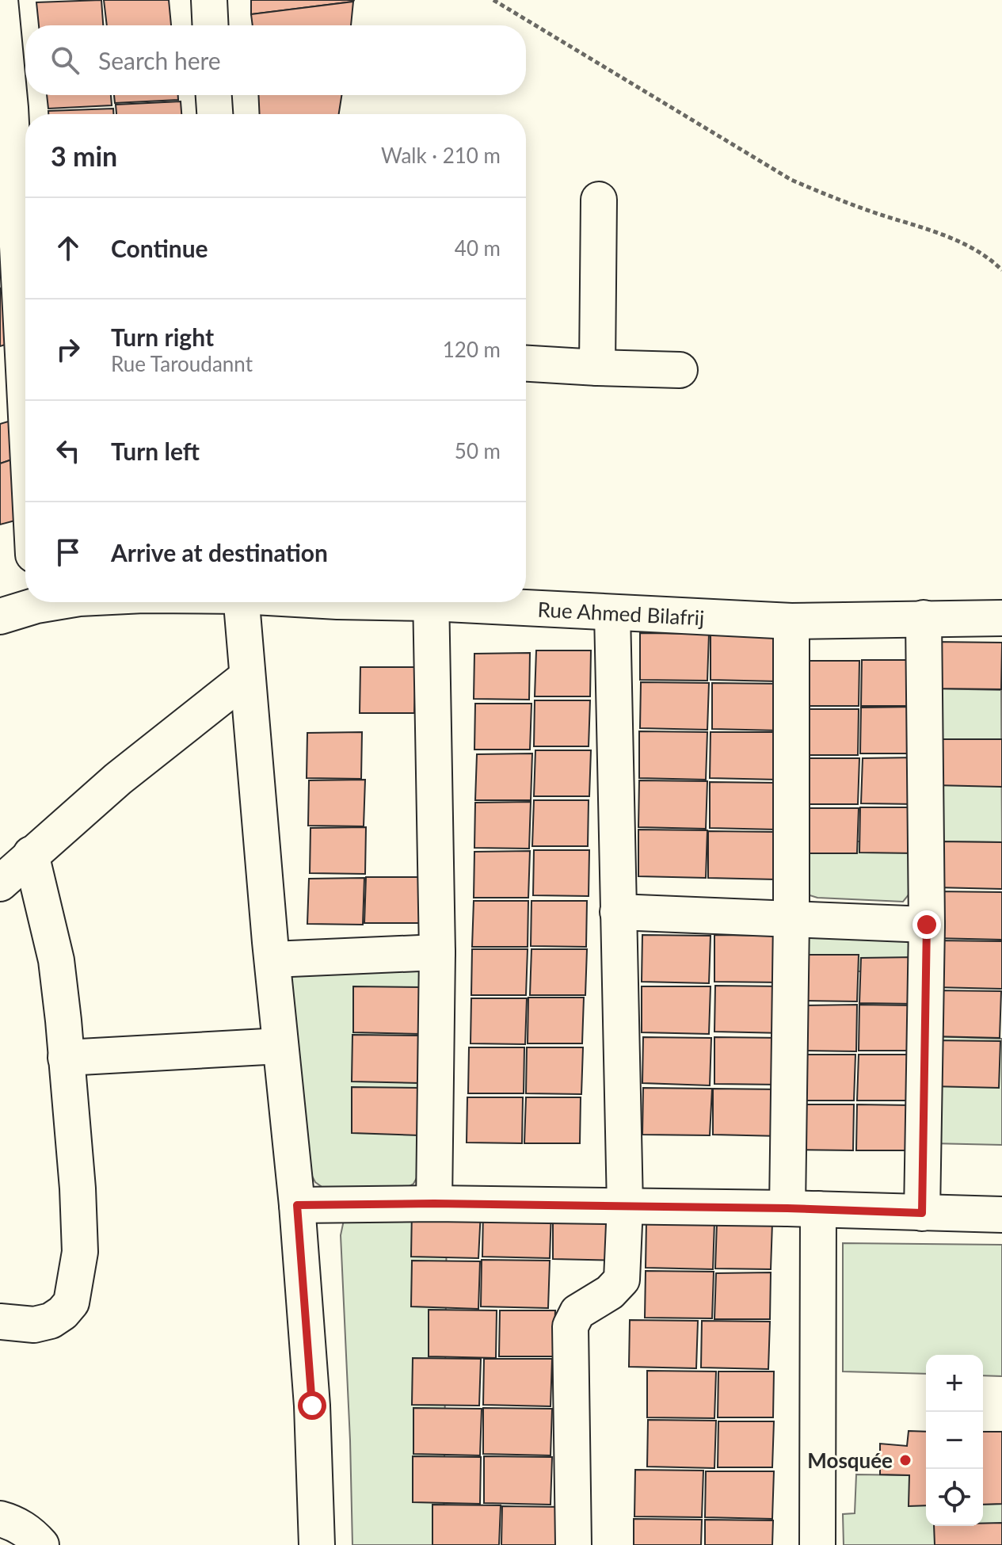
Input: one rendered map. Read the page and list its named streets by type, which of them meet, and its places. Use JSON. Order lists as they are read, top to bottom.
{
  "streets": {
    "street": ["Rue Ahmed Bilafrij"]
  },
  "places": ["Mosquée"],
  "page": {
    "search": "Search here",
    "heading": ["3 min", "Walk · 210 m"],
    "list": [
      ["Continue", "40 m"],
      ["Turn right", "Rue Taroudannt", "120 m"],
      ["Turn left", "50 m"],
      "Arrive at destination"
    ],
    "map_buttons": ["+", "−"]
  }
}
